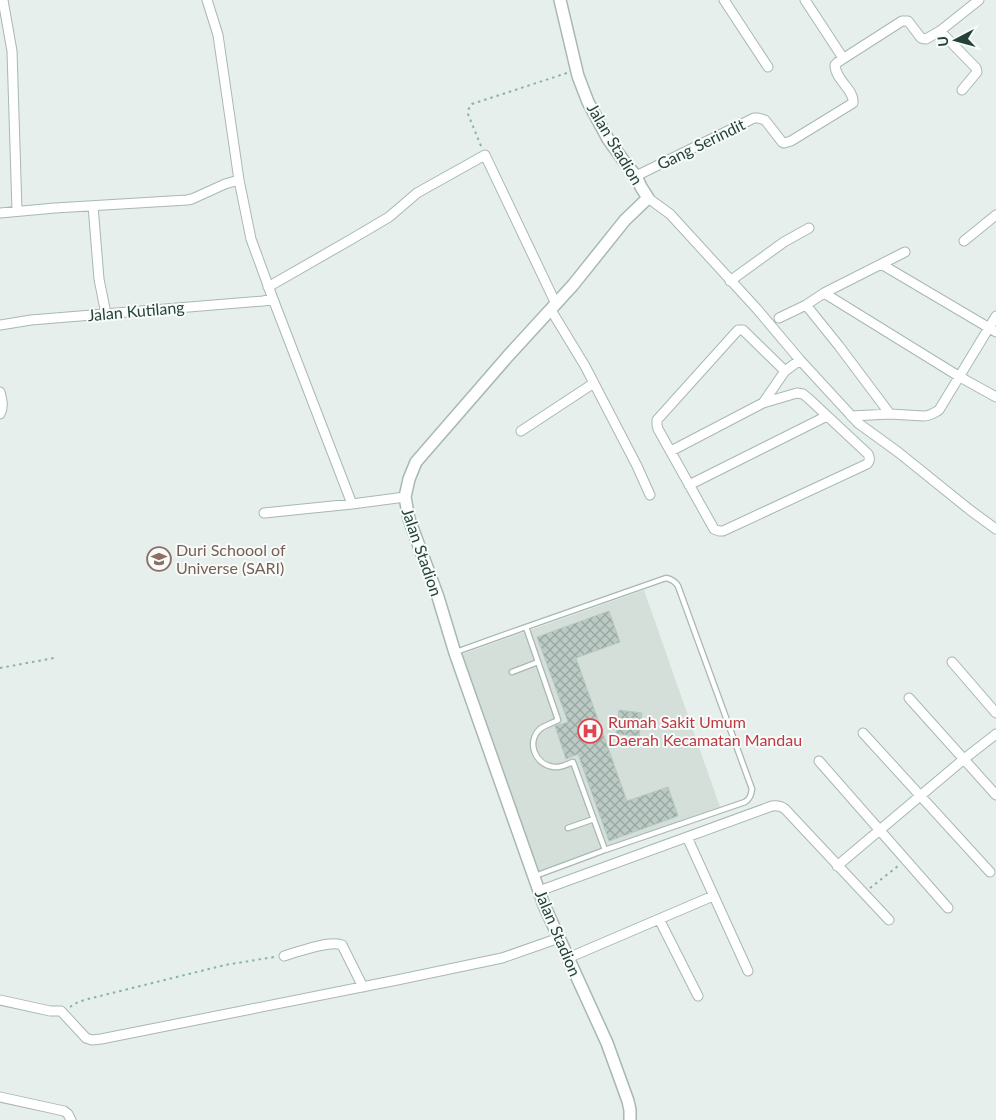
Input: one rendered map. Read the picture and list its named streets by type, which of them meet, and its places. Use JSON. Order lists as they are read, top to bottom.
{
  "streets": {
    "street": ["Jalan Stadion", "Gang Serindit", "Jalan Kutilang"]
  },
  "crossings": [
    ["Jalan Stadion", "Gang Serindit"]
  ],
  "places": {
    "school or university": ["Duri Schoool of Universe (SARI)"],
    "hospital": ["Rumah Sakit Umum Daerah Kecamatan Mandau"]
  },
  "north": "left"
}
